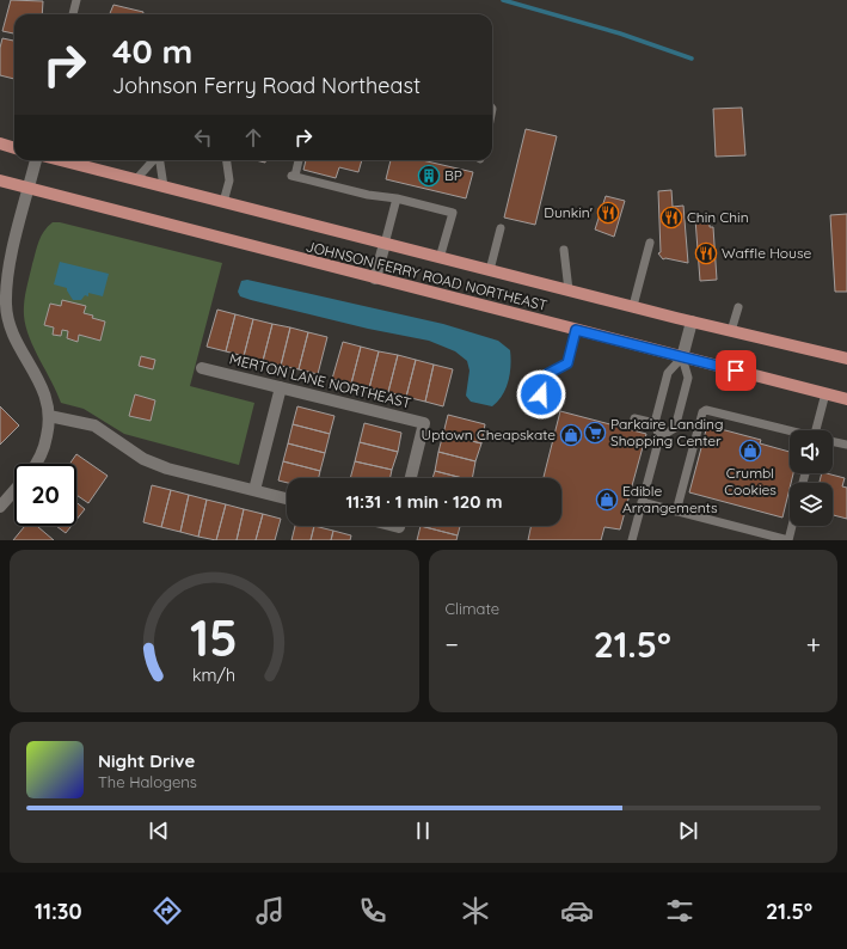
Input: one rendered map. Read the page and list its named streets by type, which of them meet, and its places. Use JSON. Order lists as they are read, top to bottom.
{
  "streets": {
    "main road": ["JOHNSON FERRY ROAD NORTHEAST"],
    "street": ["MERTON LANE NORTHEAST"]
  },
  "places": {
    "building": ["BP"],
    "restaurant": ["Dunkin'", "Chin Chin", "Waffle House"],
    "supermarket": ["Parkaire Landing Shopping Center"],
    "shop": ["Uptown Cheapskate", "Crumbl Cookies", "Edible Arrangements"]
  },
  "page": {
    "turn": ["40 m", "Johnson Ferry Road Northeast"],
    "limit": "20",
    "trip": "11:31 · 1 min · 120 m",
    "tile": "Climate",
    "heat": ["−", "21.5°", "+"],
    "song": ["Night Drive", "The Halogens"],
    "tabs": ["11:30", "21.5°"],
    "gauge": ["15", "km/h"]
  }
}
